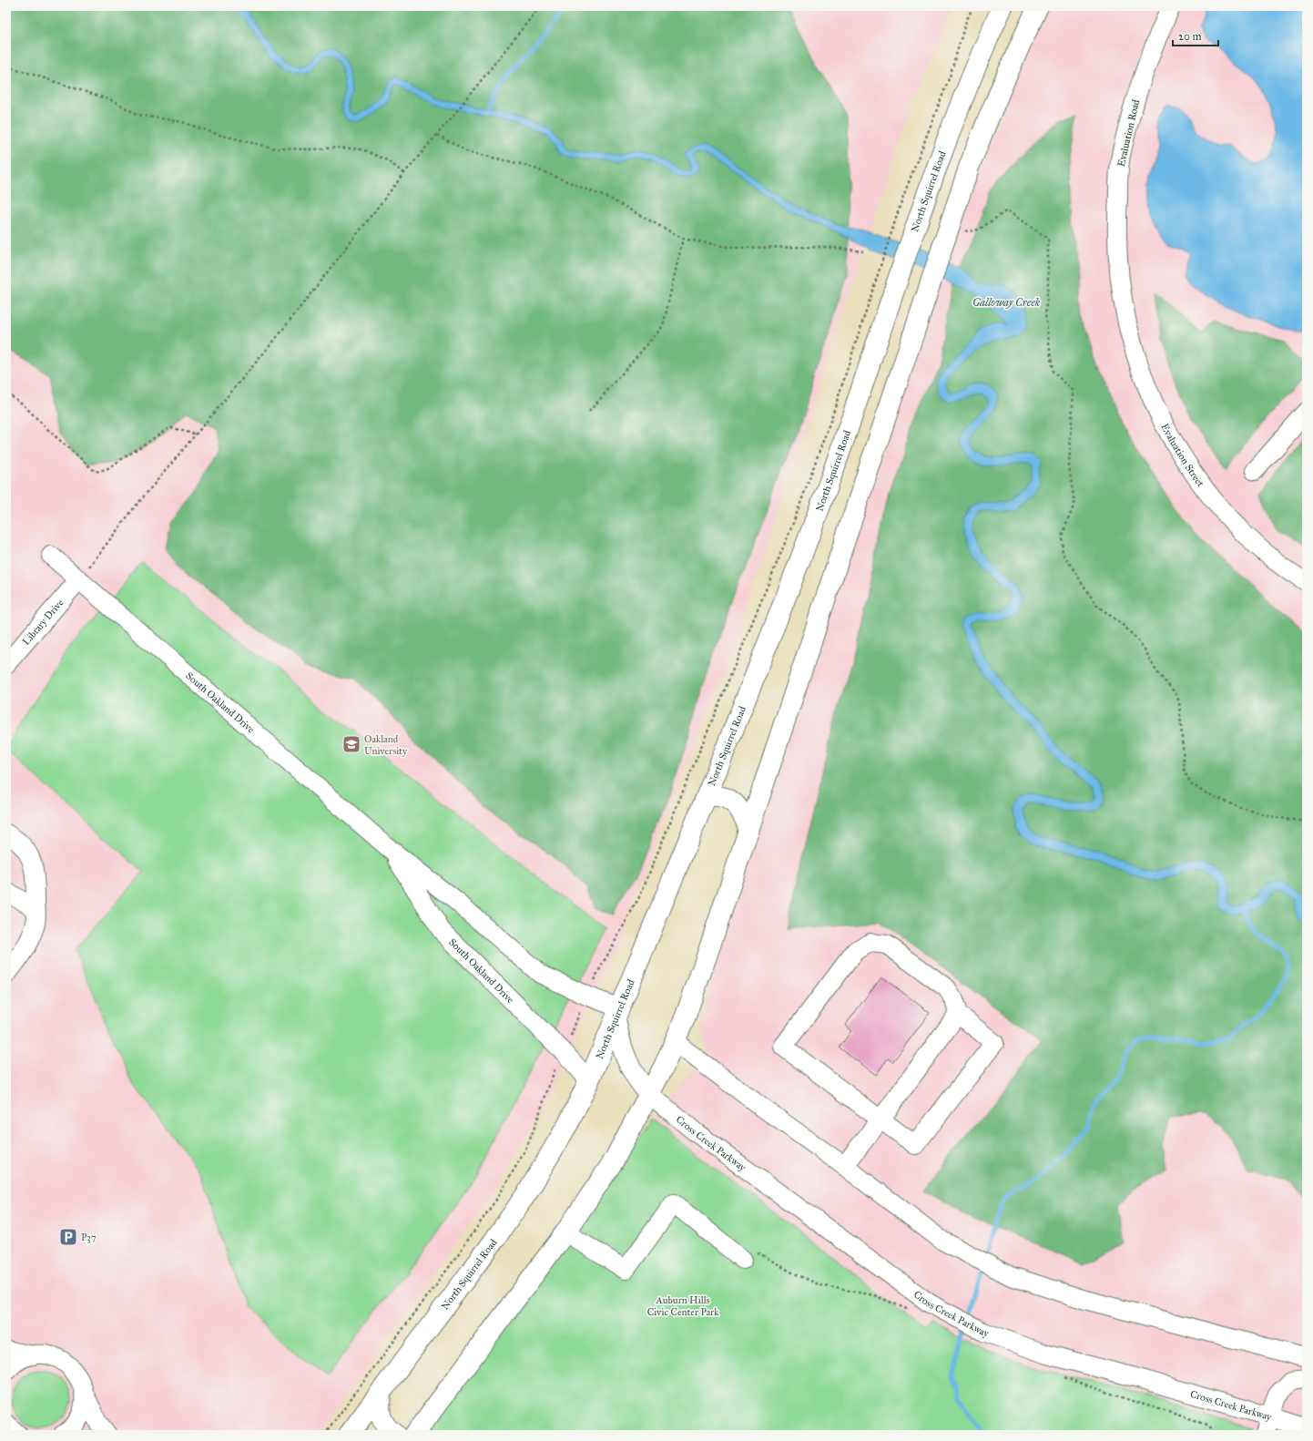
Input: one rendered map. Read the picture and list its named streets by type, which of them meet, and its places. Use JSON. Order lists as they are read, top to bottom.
{
  "streets": {
    "main road": ["North Squirrel Road"],
    "street": [
      "Evaluation Road",
      "Evaluation Street",
      "Library Drive",
      "South Oakland Drive",
      "Cross Creek Parkway"
    ]
  },
  "crossings": [
    ["Evaluation Road", "Evaluation Street"],
    ["North Squirrel Road", "South Oakland Drive"],
    ["Library Drive", "South Oakland Drive"]
  ],
  "water": ["Galloway Creek"],
  "parks": ["Auburn Hills Civic Center Park"],
  "places": {
    "school or university": ["Oakland University"],
    "parking": ["P37"]
  },
  "scale_bar": "20 m"
}
